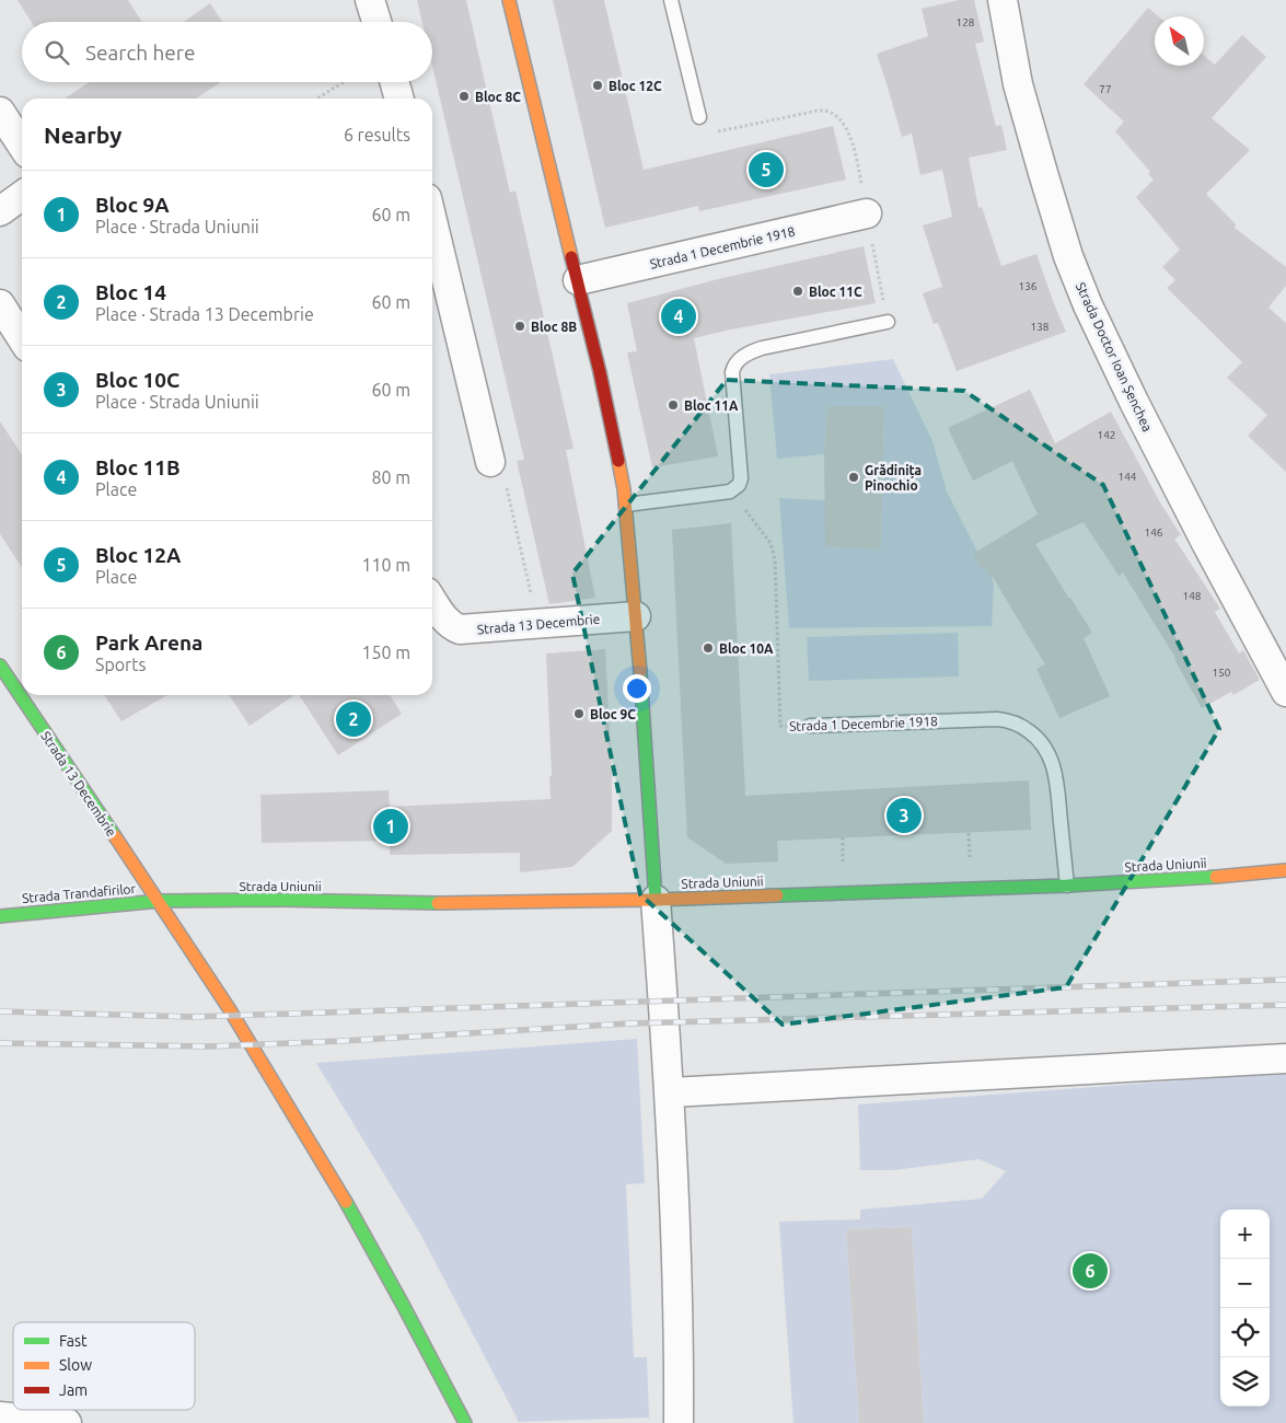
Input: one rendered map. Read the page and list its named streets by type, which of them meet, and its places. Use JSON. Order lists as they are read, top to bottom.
{
  "streets": {
    "main road": ["Strada 13 Decembrie", "Strada Uniunii", "Strada Trandafirilor"],
    "street": ["Strada 1 Decembrie 1918", "Strada Doctor Ioan Șenchea"]
  },
  "crossings": [
    ["Strada 1 Decembrie 1918", "Strada Uniunii"],
    ["Strada 13 Decembrie", "Strada Uniunii"],
    ["Strada 13 Decembrie", "Strada Trandafirilor"],
    ["Strada Uniunii", "Strada Trandafirilor"]
  ],
  "places": [
    "Bloc 12C",
    "Bloc 8C",
    "Bloc 11C",
    "Bloc 8B",
    "Bloc 11A",
    "Grădinița Pinochio",
    "Bloc 10A",
    "Bloc 9C"
  ],
  "house_numbers": [
    "128",
    "77",
    "136",
    "138",
    "142",
    "144",
    "146",
    "148",
    "150"
  ],
  "legend": ["Fast", "Slow", "Jam"],
  "north": "top left",
  "page": {
    "search": "Search here",
    "heading": ["Nearby", "6 results"],
    "pins": [
      "5",
      "4",
      "2",
      "3",
      "1",
      "6"
    ],
    "list": [
      {
        "mark": "1",
        "name": "Bloc 9A",
        "note": "Place · Strada Uniunii",
        "value": "60 m"
      },
      {
        "mark": "2",
        "name": "Bloc 14",
        "note": "Place · Strada 13 Decembrie",
        "value": "60 m"
      },
      {
        "mark": "3",
        "name": "Bloc 10C",
        "note": "Place · Strada Uniunii",
        "value": "60 m"
      },
      {
        "mark": "4",
        "name": "Bloc 11B",
        "note": "Place",
        "value": "80 m"
      },
      {
        "mark": "5",
        "name": "Bloc 12A",
        "note": "Place",
        "value": "110 m"
      },
      {
        "mark": "6",
        "name": "Park Arena",
        "note": "Sports",
        "value": "150 m"
      }
    ],
    "map_buttons": ["+", "−"]
  }
}
